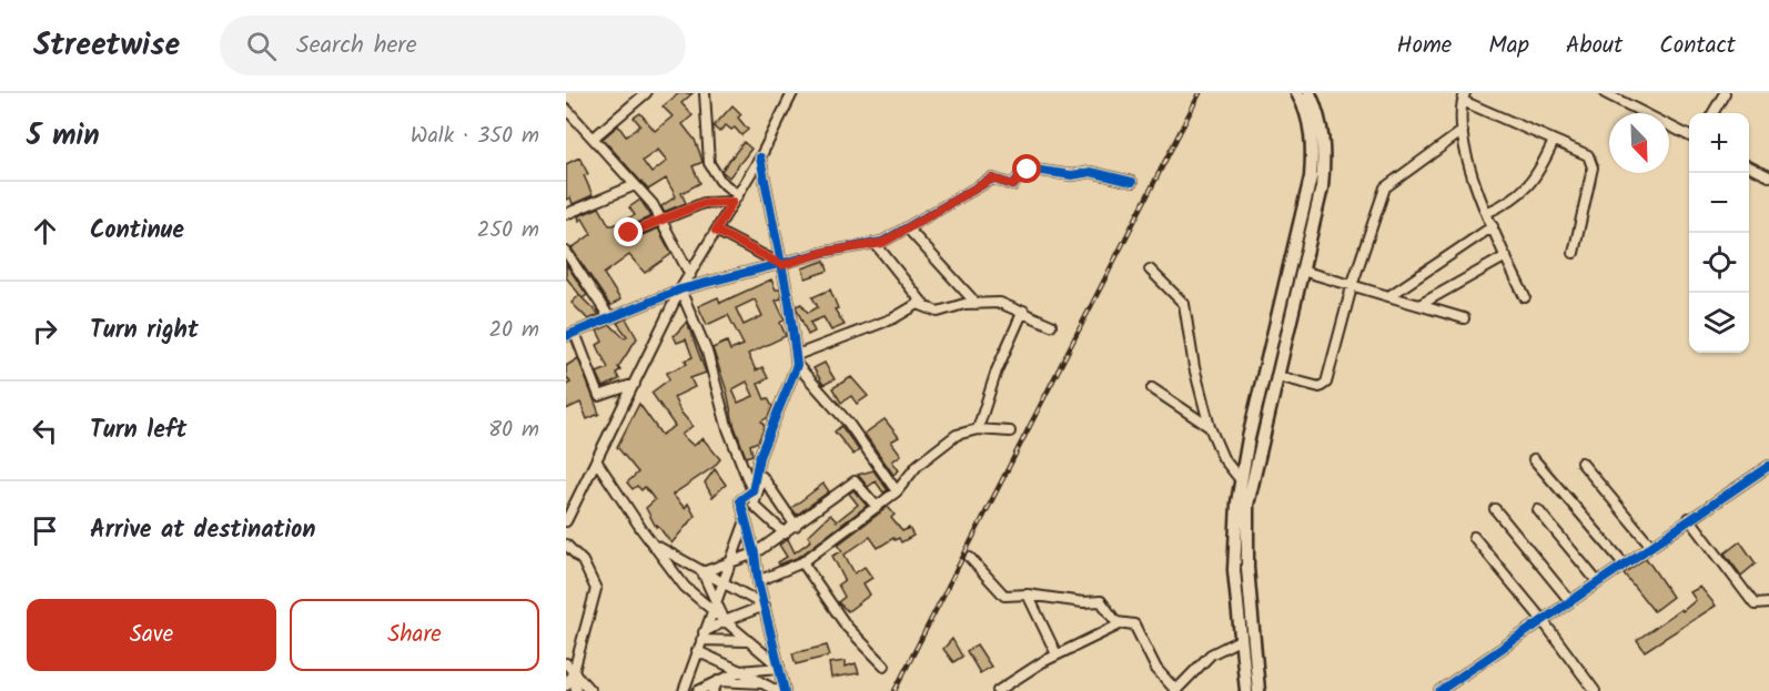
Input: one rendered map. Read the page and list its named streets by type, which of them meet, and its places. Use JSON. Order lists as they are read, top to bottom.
{
  "north": "bottom right",
  "page": {
    "header": "Streetwise",
    "search": "Search here",
    "nav": [
      "Home",
      "Map",
      "About",
      "Contact"
    ],
    "heading": ["5 min", "Walk · 350 m"],
    "map_buttons": ["+", "−"],
    "list": [
      ["Continue", "250 m"],
      ["Turn right", "20 m"],
      ["Turn left", "80 m"],
      "Arrive at destination"
    ],
    "buttons": ["Save", "Share"]
  }
}
